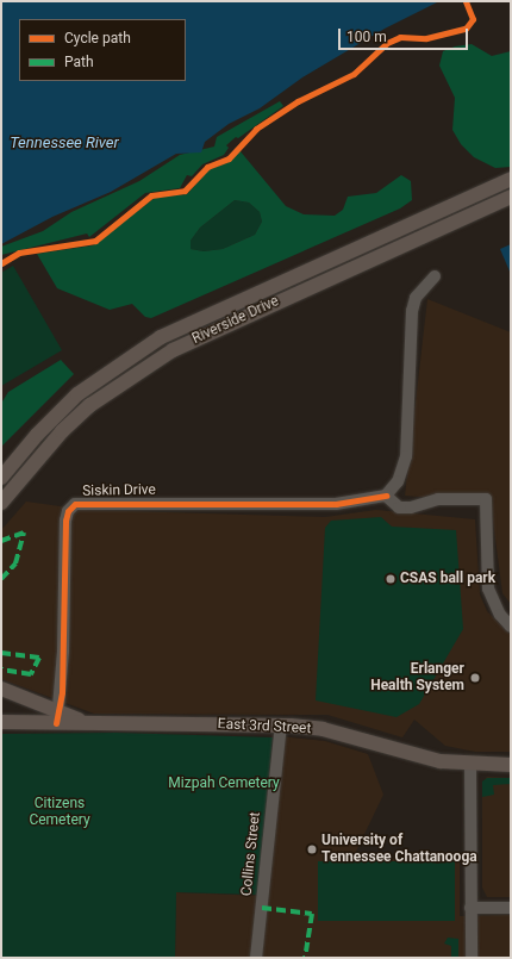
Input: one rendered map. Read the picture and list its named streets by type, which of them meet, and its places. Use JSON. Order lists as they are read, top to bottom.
{
  "streets": {
    "main road": ["Riverside Drive", "East 3rd Street"],
    "street": ["Siskin Drive", "Collins Street"]
  },
  "crossings": [
    ["Siskin Drive", "East 3rd Street"],
    ["East 3rd Street", "Collins Street"]
  ],
  "water": ["Tennessee River"],
  "parks": ["Mizpah Cemetery", "Citizens Cemetery"],
  "places": ["CSAS ball park", "Erlanger Health System", "University of Tennessee Chattanooga"],
  "legend": ["Cycle path", "Path"],
  "scale_bar": "100 m"
}
